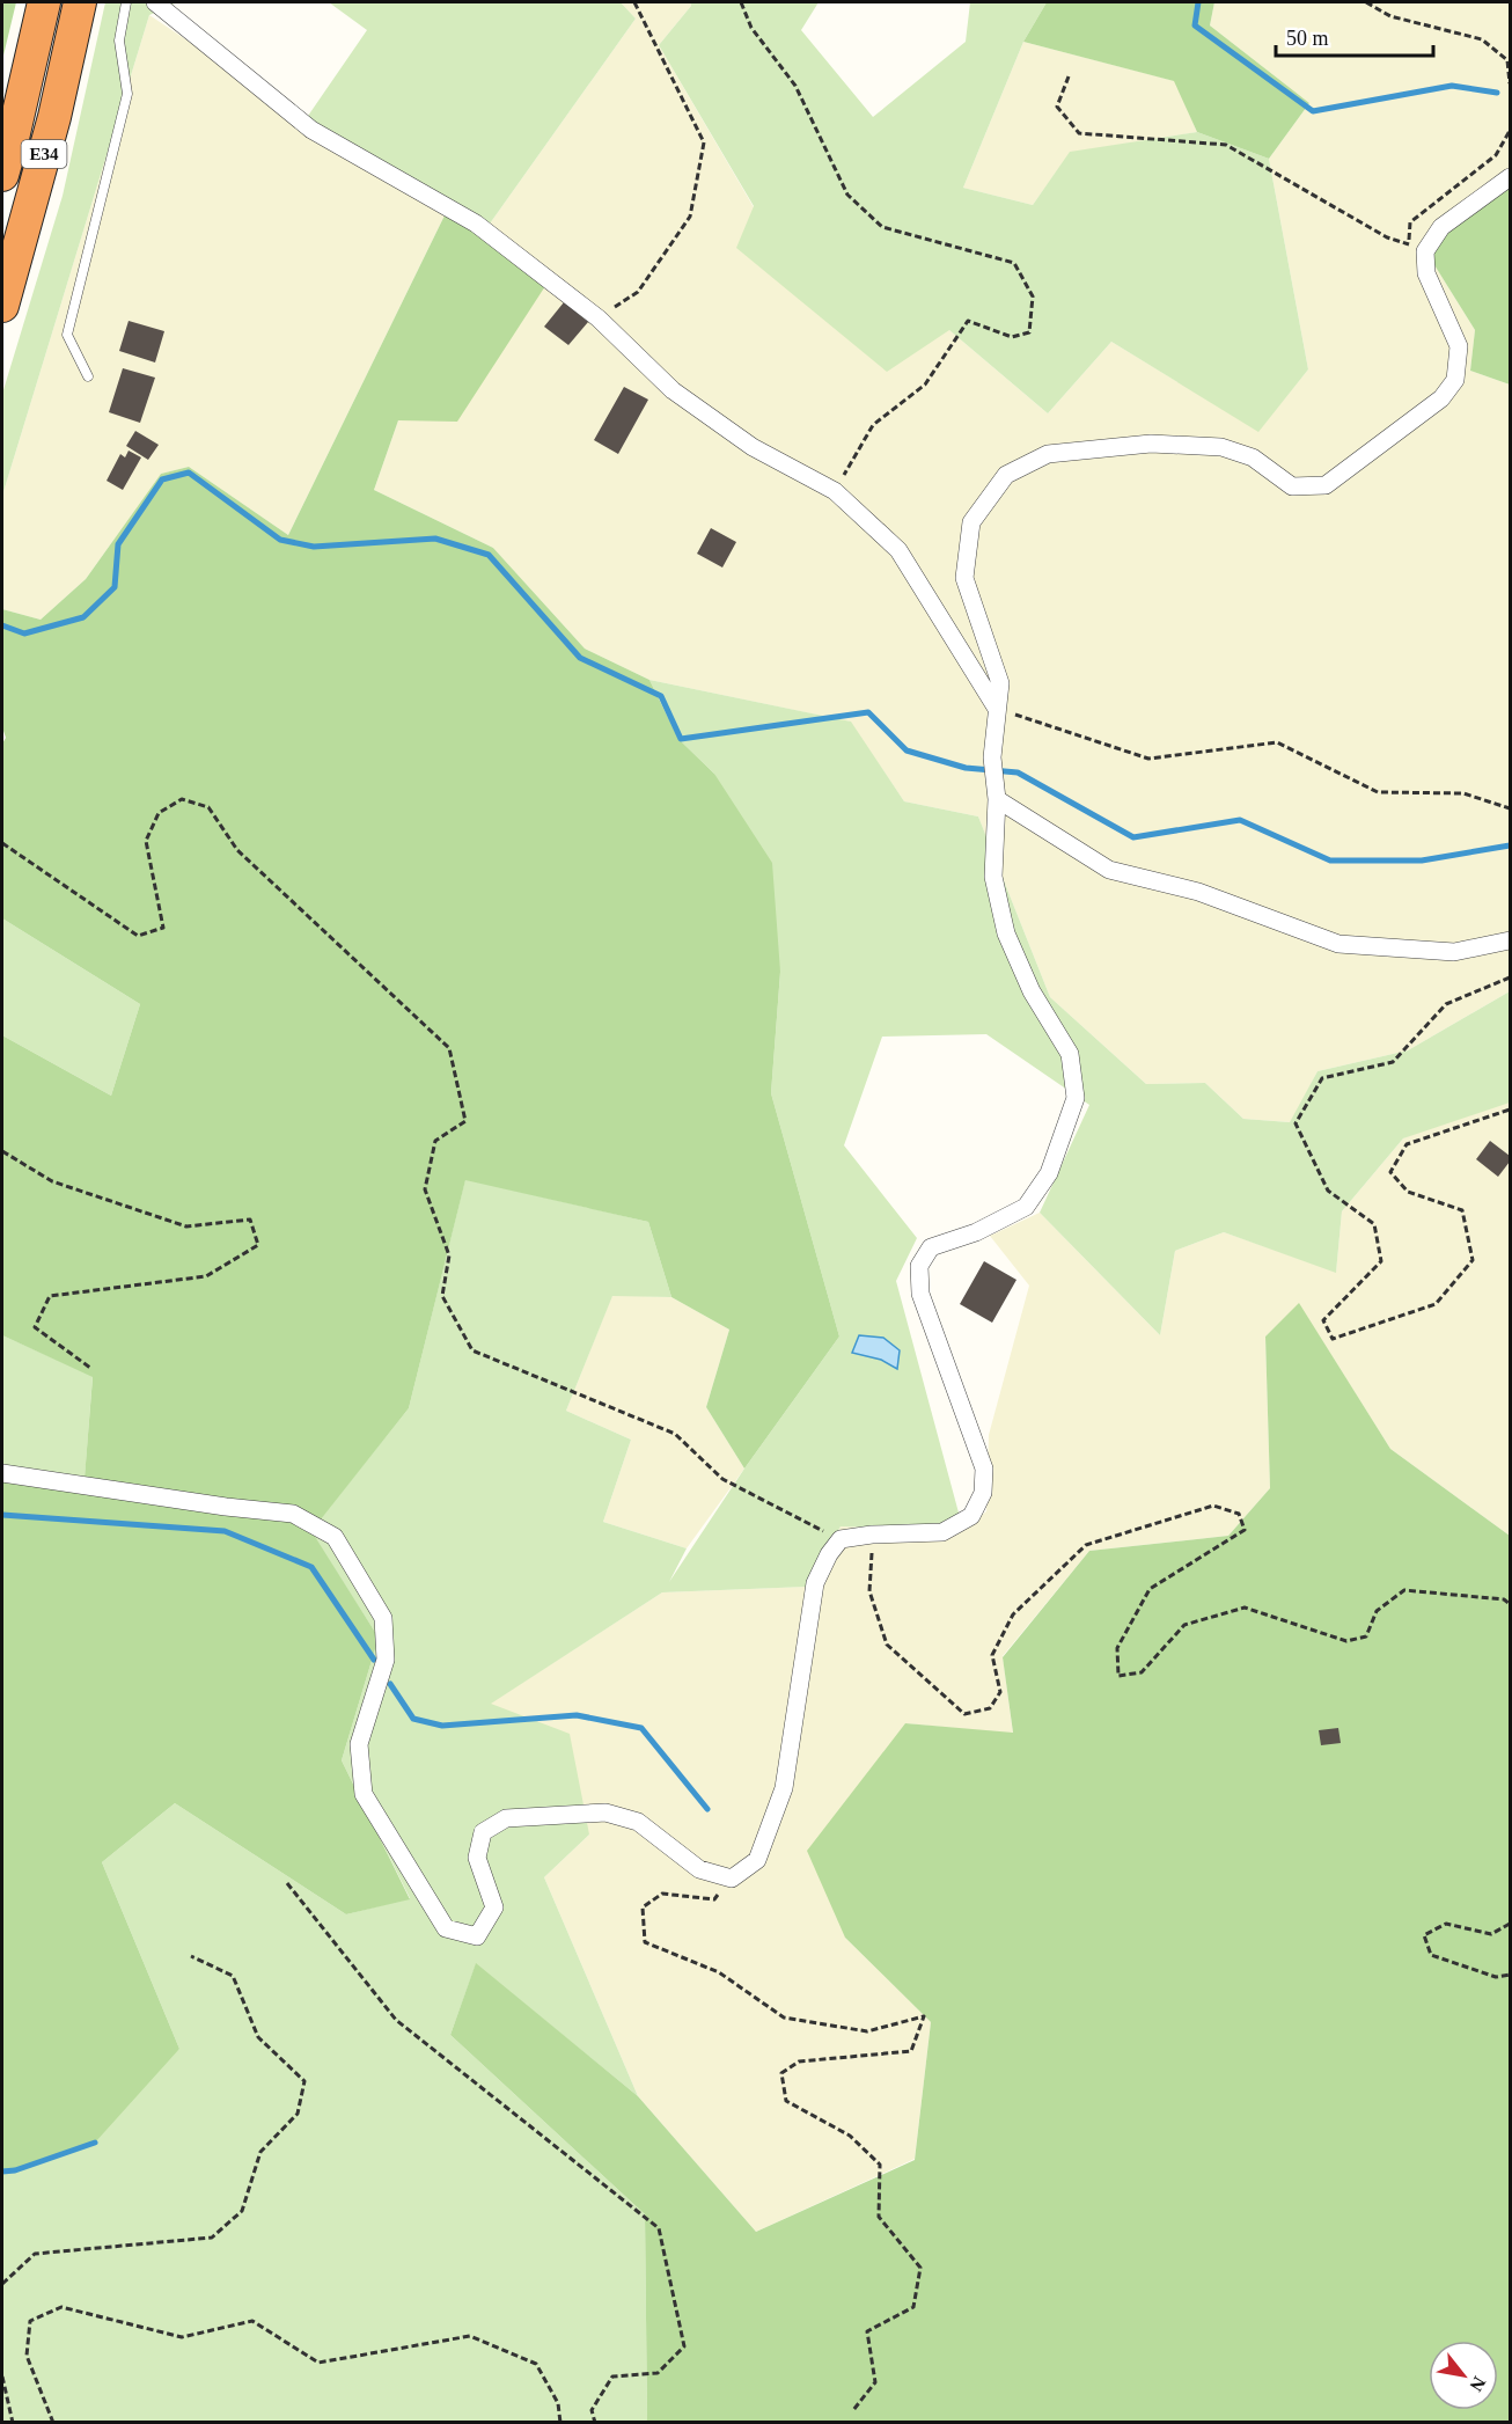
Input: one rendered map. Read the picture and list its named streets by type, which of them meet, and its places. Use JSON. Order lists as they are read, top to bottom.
{
  "streets": {
    "highway": ["E34"]
  },
  "scale_bar": "50 m",
  "north": "bottom right"
}
